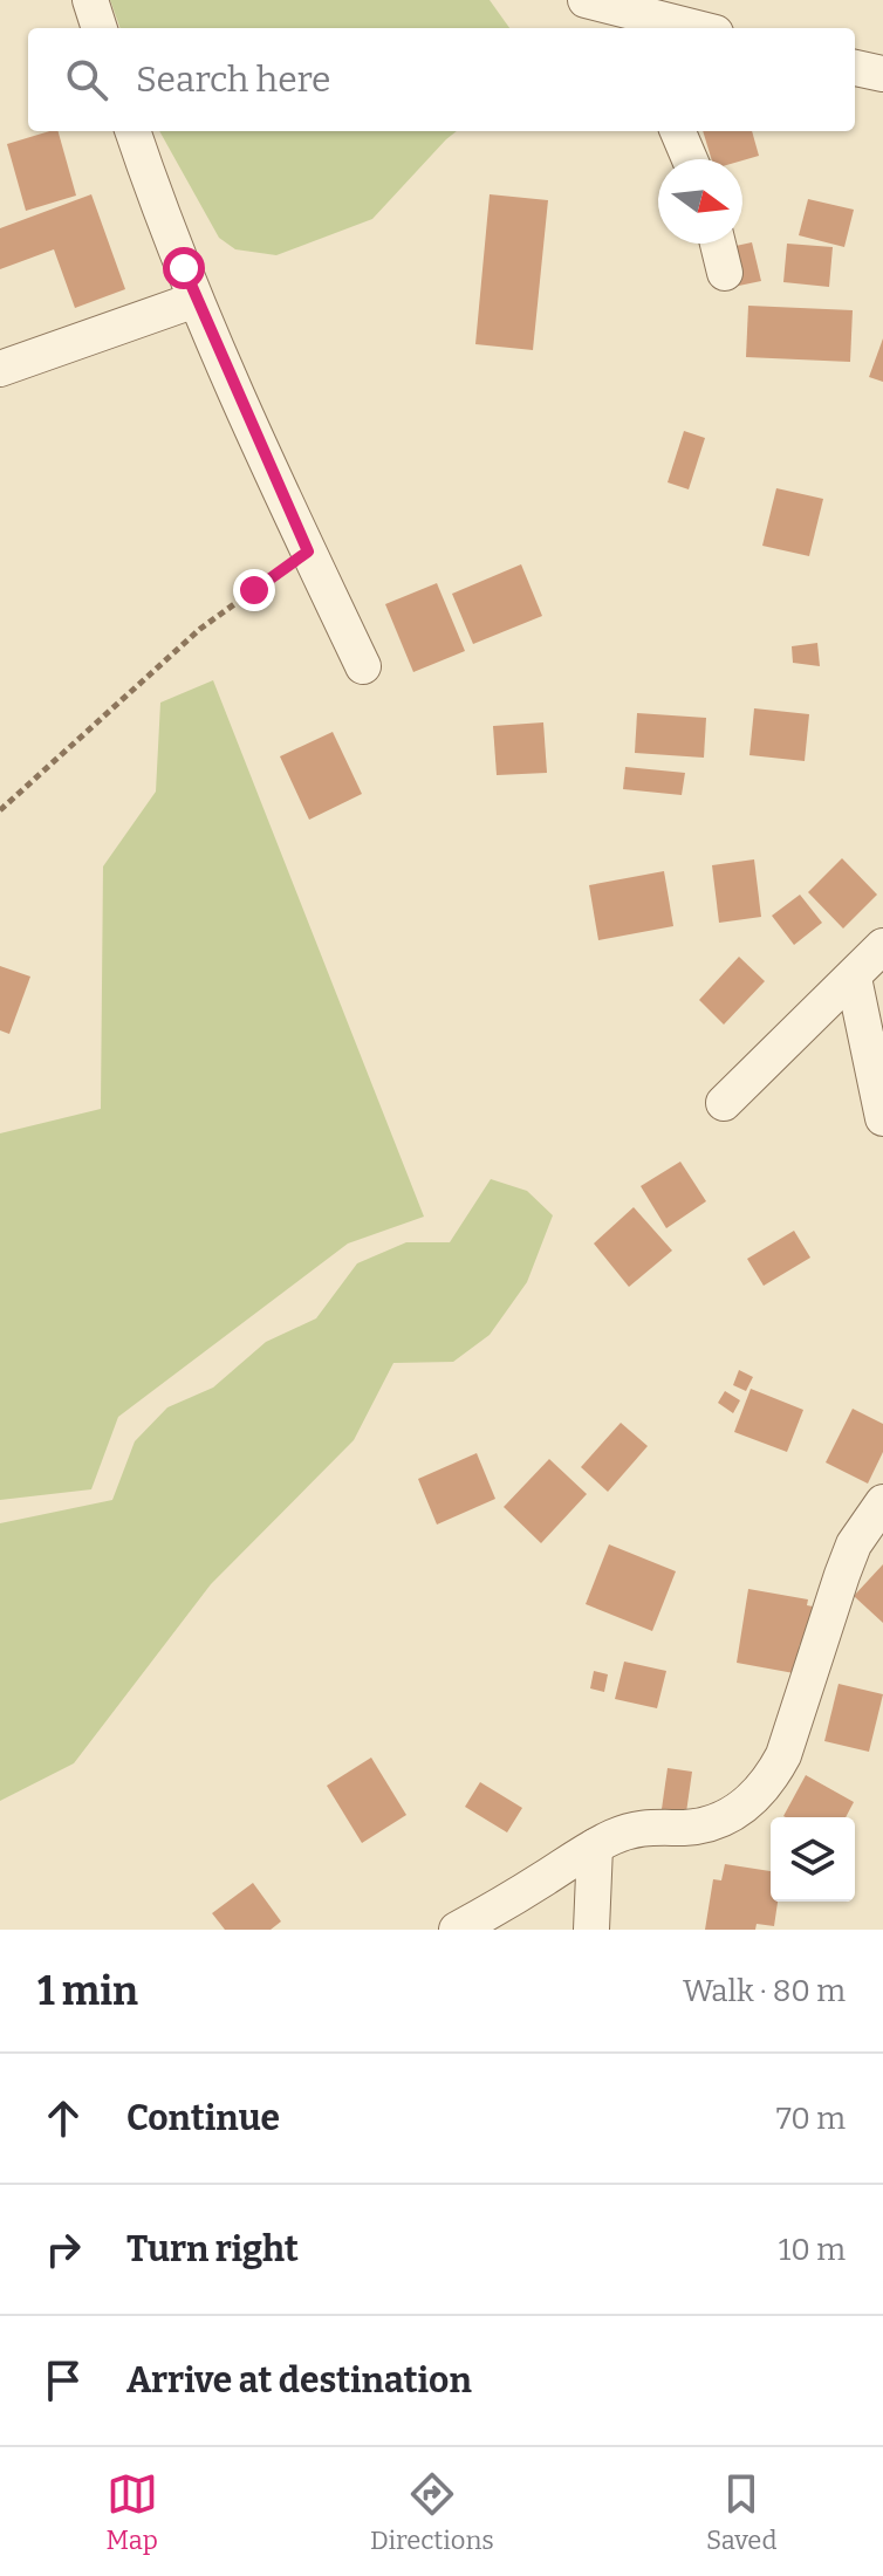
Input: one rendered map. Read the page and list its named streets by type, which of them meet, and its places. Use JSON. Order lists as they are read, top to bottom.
{
  "north": "right",
  "page": {
    "search": "Search here",
    "heading": ["1 min", "Walk · 80 m"],
    "list": [
      ["Continue", "70 m"],
      ["Turn right", "10 m"],
      "Arrive at destination"
    ],
    "nav": ["Map", "Directions", "Saved"]
  }
}
